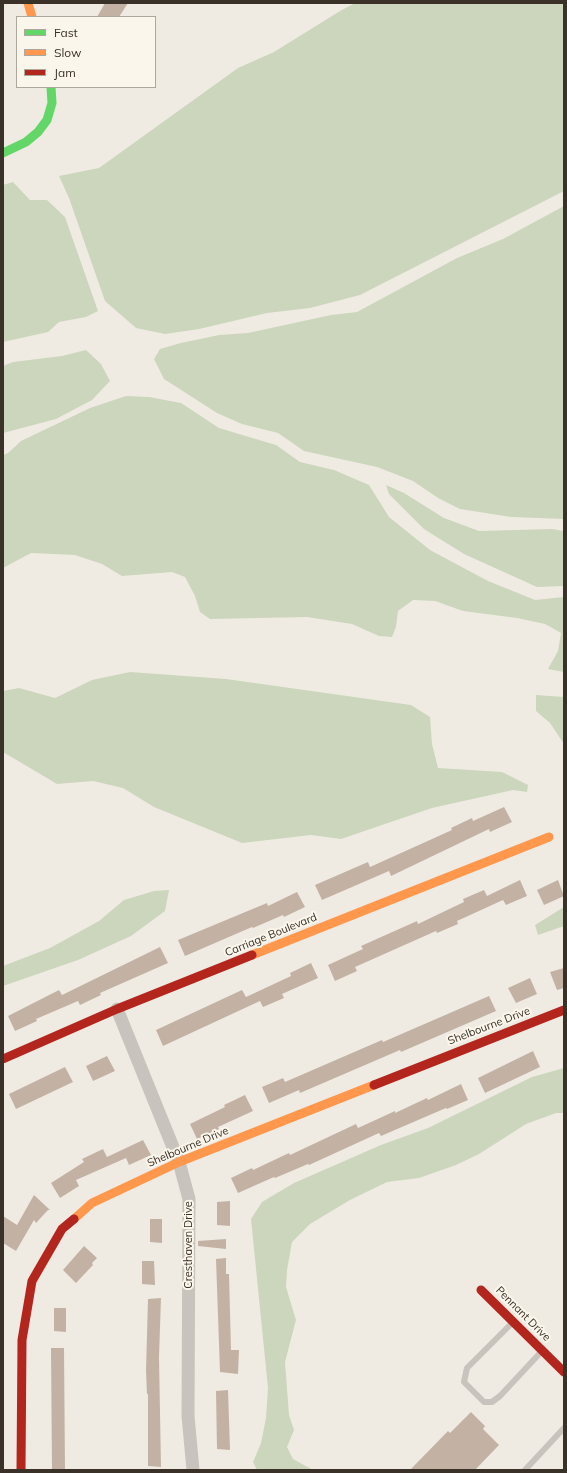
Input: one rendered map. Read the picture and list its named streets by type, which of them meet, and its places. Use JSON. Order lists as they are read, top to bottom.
{
  "streets": {
    "street": [
      "Carriage Boulevard",
      "Shelbourne Drive",
      "Cresthaven Drive",
      "Pennant Drive"
    ]
  },
  "crossings": [
    ["Carriage Boulevard", "Cresthaven Drive"],
    ["Shelbourne Drive", "Cresthaven Drive"]
  ],
  "legend": ["Fast", "Slow", "Jam"]
}
